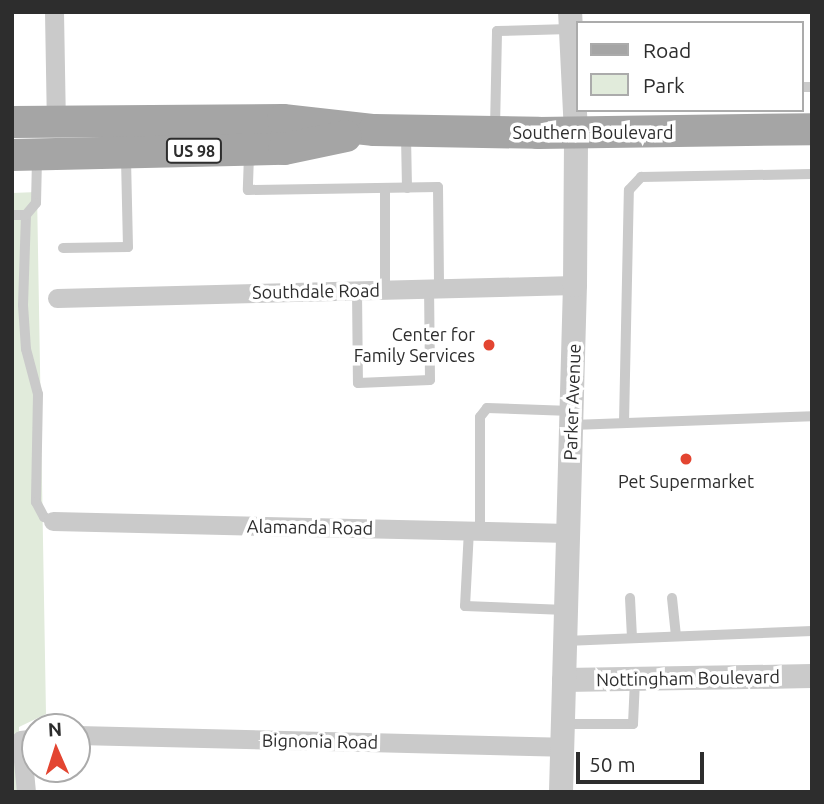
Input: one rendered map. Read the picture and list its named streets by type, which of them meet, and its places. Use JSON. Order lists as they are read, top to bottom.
{
  "streets": {
    "main road": ["Southern Boulevard", "US 98"],
    "street": [
      "Southdale Road",
      "Parker Avenue",
      "Alamanda Road",
      "Nottingham Boulevard",
      "Bignonia Road"
    ]
  },
  "crossings": [
    ["Southern Boulevard", "Parker Avenue"],
    ["Southdale Road", "Parker Avenue"],
    ["Parker Avenue", "Alamanda Road"],
    ["Parker Avenue", "Nottingham Boulevard"],
    ["Parker Avenue", "Bignonia Road"]
  ],
  "places": ["Center for Family Services", "Pet Supermarket"],
  "legend": ["Road", "Park"],
  "scale_bar": "50 m",
  "north": "top"
}
